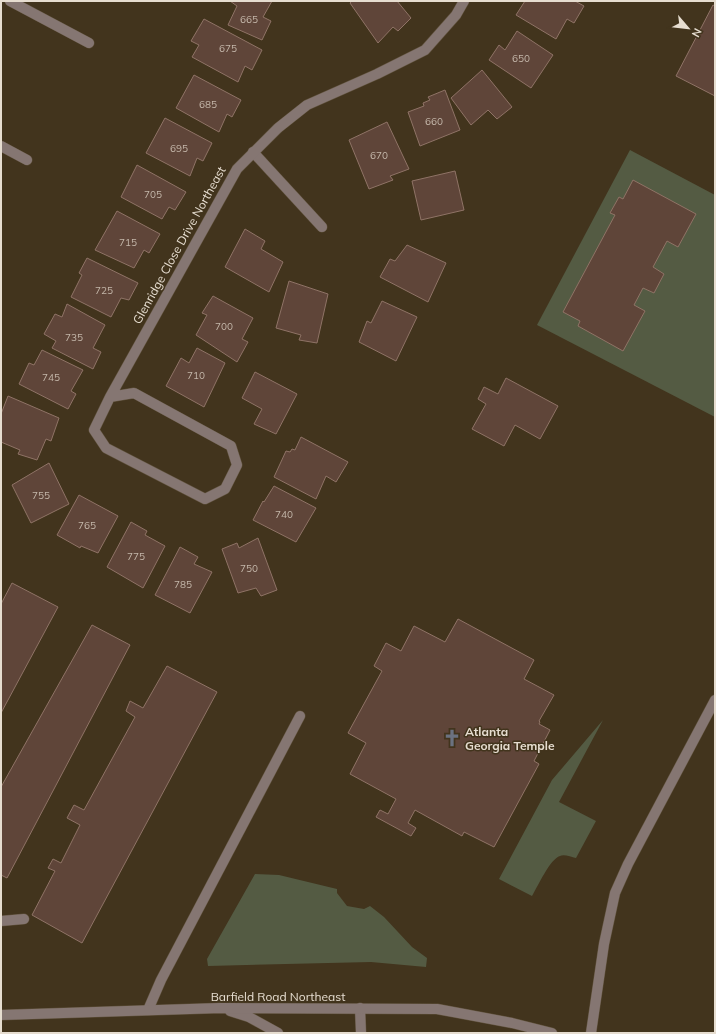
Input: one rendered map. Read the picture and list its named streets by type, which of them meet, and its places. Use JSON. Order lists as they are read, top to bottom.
{
  "streets": {
    "street": ["Glenridge Close Drive Northeast", "Barfield Road Northeast"]
  },
  "places": {
    "church": ["Atlanta Georgia Temple"]
  },
  "house_numbers": [
    "665",
    "675",
    "650",
    "685",
    "660",
    "695",
    "670",
    "705",
    "715",
    "725",
    "700",
    "735",
    "710",
    "745",
    "755",
    "740",
    "765",
    "775",
    "750",
    "785"
  ],
  "north": "bottom right"
}
